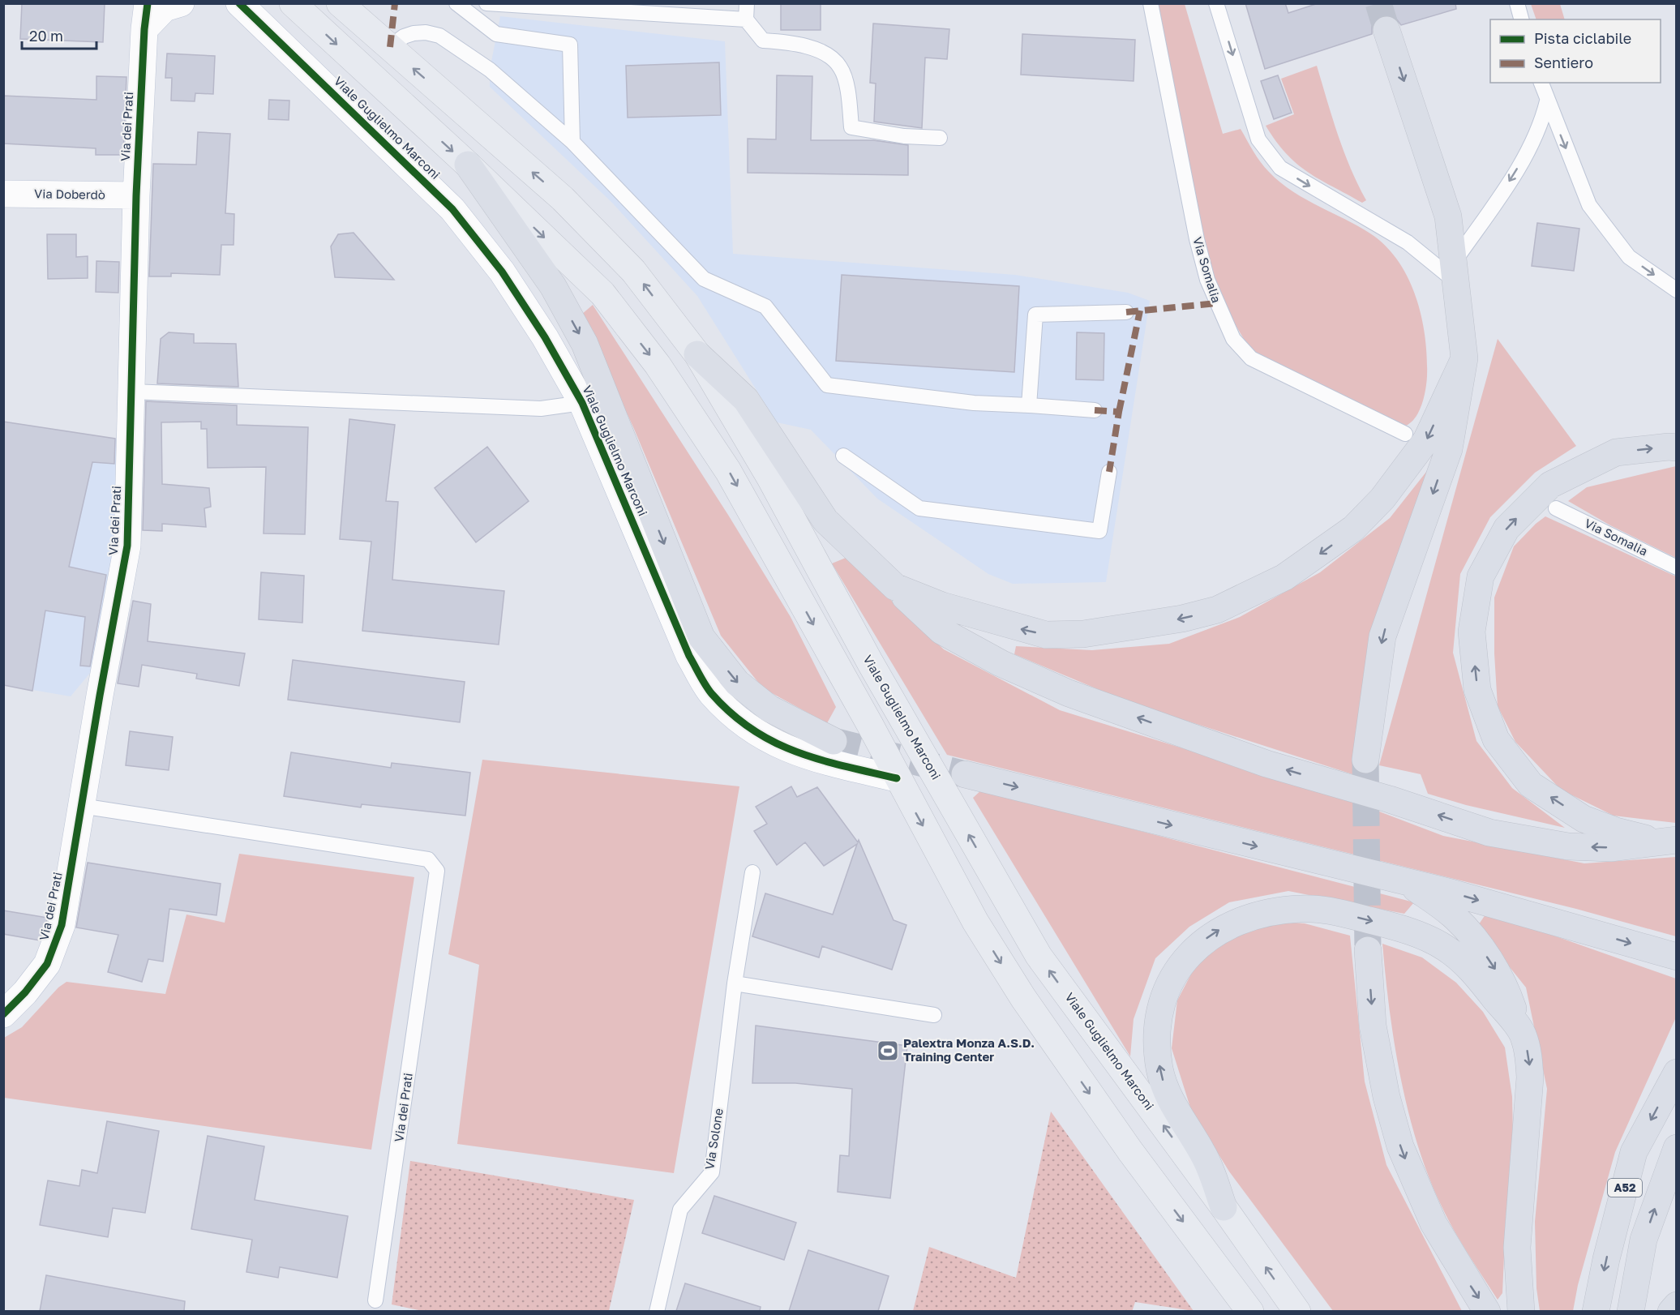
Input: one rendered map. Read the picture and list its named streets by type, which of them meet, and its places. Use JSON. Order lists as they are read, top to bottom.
{
  "streets": {
    "highway": ["A52"],
    "main road": ["Viale Guglielmo Marconi"],
    "street": ["Via dei Prati", "Via Doberdò"],
    "lane": ["Via Somalia", "Via Solone"]
  },
  "crossings": [
    ["Via dei Prati", "Via Doberdò"]
  ],
  "places": {
    "sports": ["Palextra Monza A.S.D. Training Center"]
  },
  "legend": ["Pista ciclabile", "Sentiero"],
  "scale_bar": "20 m"
}
